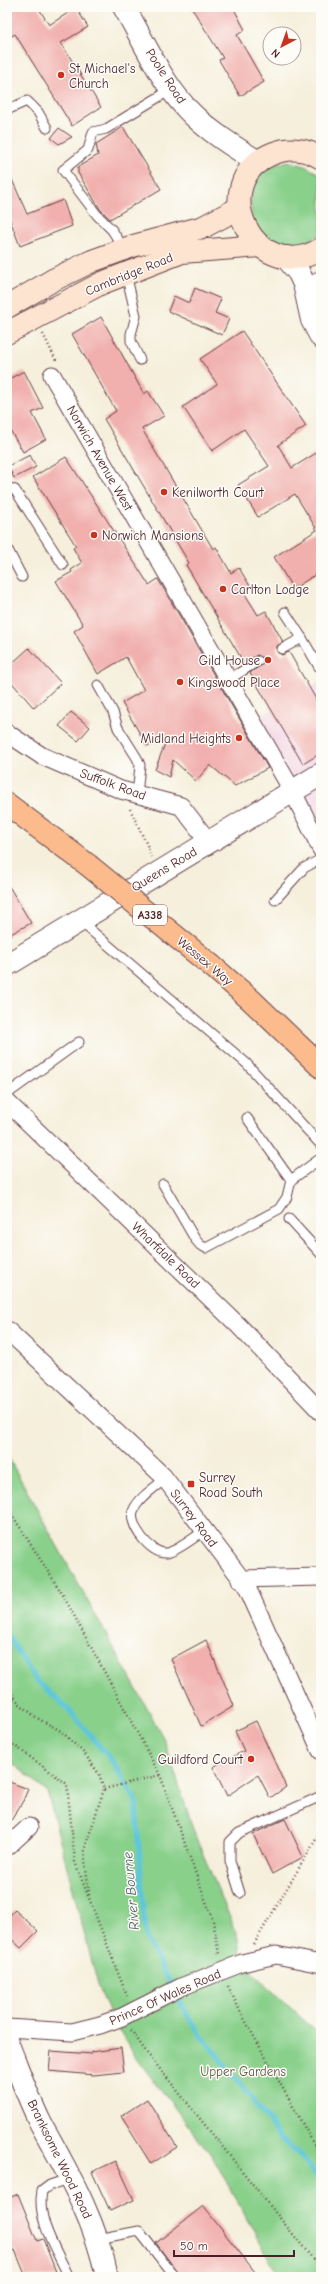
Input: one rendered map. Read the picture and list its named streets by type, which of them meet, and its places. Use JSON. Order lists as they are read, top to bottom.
{
  "streets": {
    "highway": ["A338", "Wessex Way"],
    "main road": ["Cambridge Road"],
    "street": [
      "Poole Road",
      "Norwich Avenue West",
      "Suffolk Road",
      "Queens Road",
      "Wharfdale Road",
      "Surrey Road",
      "Prince Of Wales Road",
      "Branksome Wood Road"
    ]
  },
  "crossings": [
    ["Norwich Avenue West", "Queens Road"],
    ["Suffolk Road", "Queens Road"]
  ],
  "water": ["River Bourne"],
  "parks": ["Upper Gardens"],
  "places": {
    "other": [
      "St Michael's Church",
      "Kenilworth Court",
      "Norwich Mansions",
      "Carlton Lodge",
      "Gild House",
      "Kingswood Place",
      "Midland Heights",
      "Guildford Court"
    ],
    "transit": ["Surrey Road South"]
  },
  "scale_bar": "50 m",
  "north": "bottom left"
}
